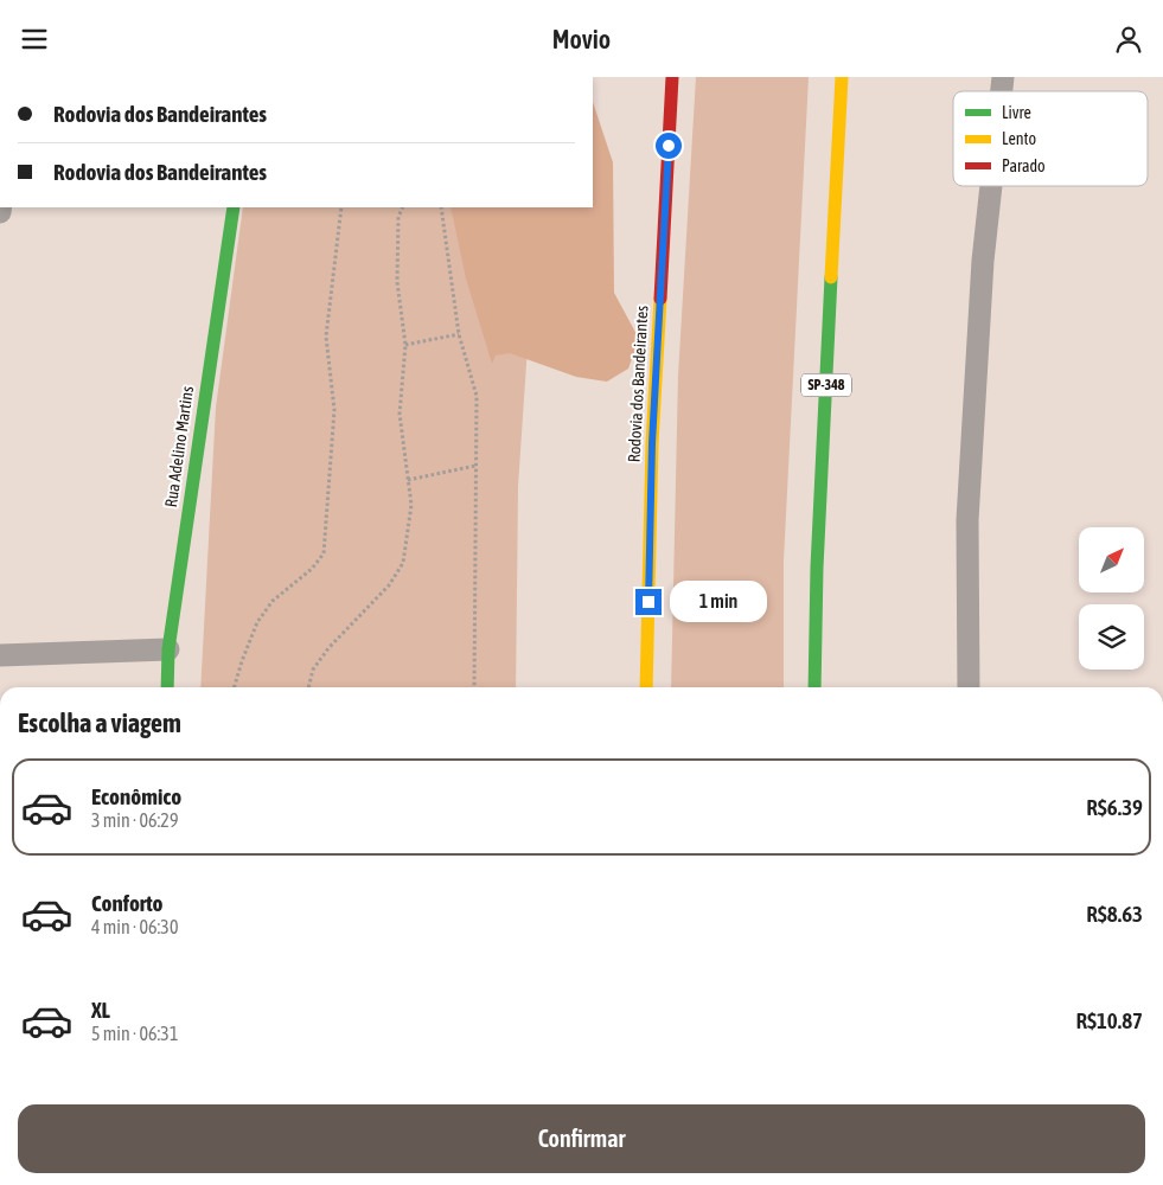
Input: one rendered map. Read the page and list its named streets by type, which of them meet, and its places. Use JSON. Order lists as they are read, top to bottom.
{
  "streets": {
    "main road": ["Rodovia dos Bandeirantes", "SP-348", "Rua Adelino Martins"]
  },
  "legend": ["Livre", "Lento", "Parado"],
  "north": "top right",
  "page": {
    "header": "Movio",
    "banner": ["Rodovia dos Bandeirantes", "Rodovia dos Bandeirantes"],
    "bubble": "1 min",
    "heading": "Escolha a viagem",
    "list": [
      {
        "name": "Econômico",
        "note": "3 min · 06:29",
        "value": "R$6.39"
      },
      {
        "name": "Conforto",
        "note": "4 min · 06:30",
        "value": "R$8.63"
      },
      {
        "name": "XL",
        "note": "5 min · 06:31",
        "value": "R$10.87"
      }
    ],
    "buttons": "Confirmar"
  }
}
